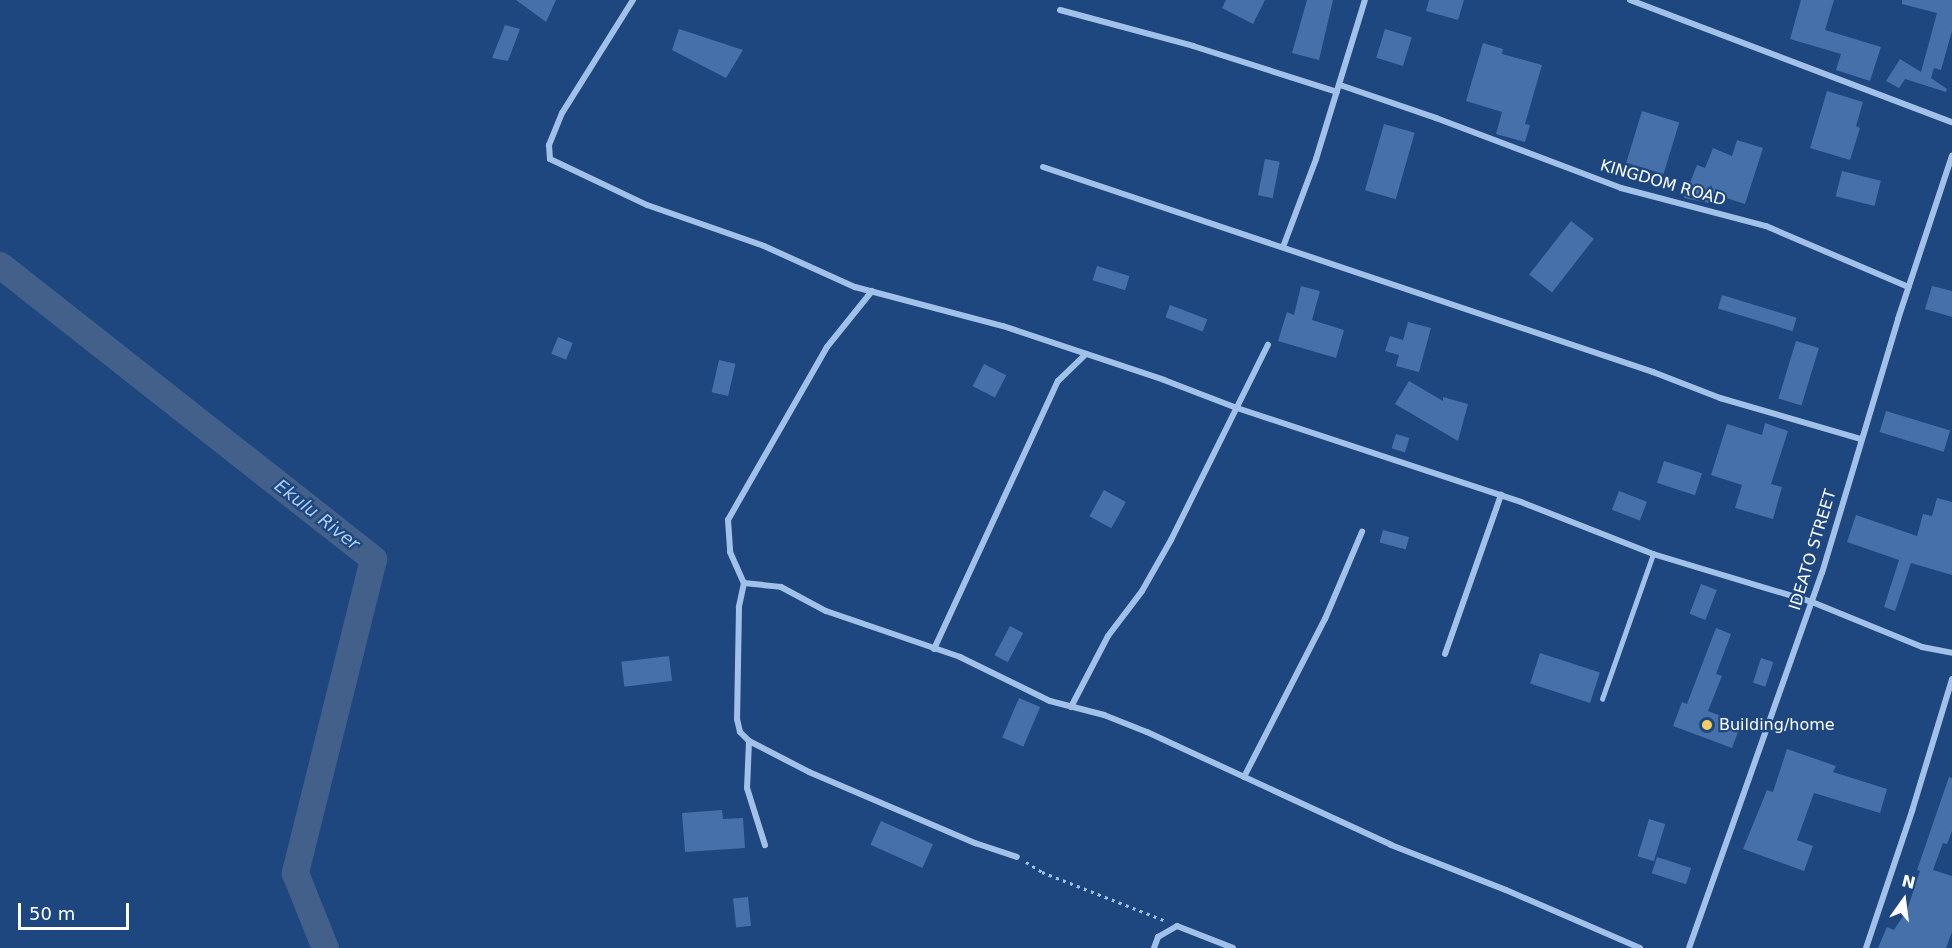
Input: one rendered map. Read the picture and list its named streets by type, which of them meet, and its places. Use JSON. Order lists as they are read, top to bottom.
{
  "streets": {
    "street": ["KINGDOM ROAD", "IDEATO STREET"]
  },
  "crossings": [
    ["KINGDOM ROAD", "IDEATO STREET"]
  ],
  "water": ["Ekulu River"],
  "places": ["Building/home"],
  "scale_bar": "50 m",
  "north": "top"
}
